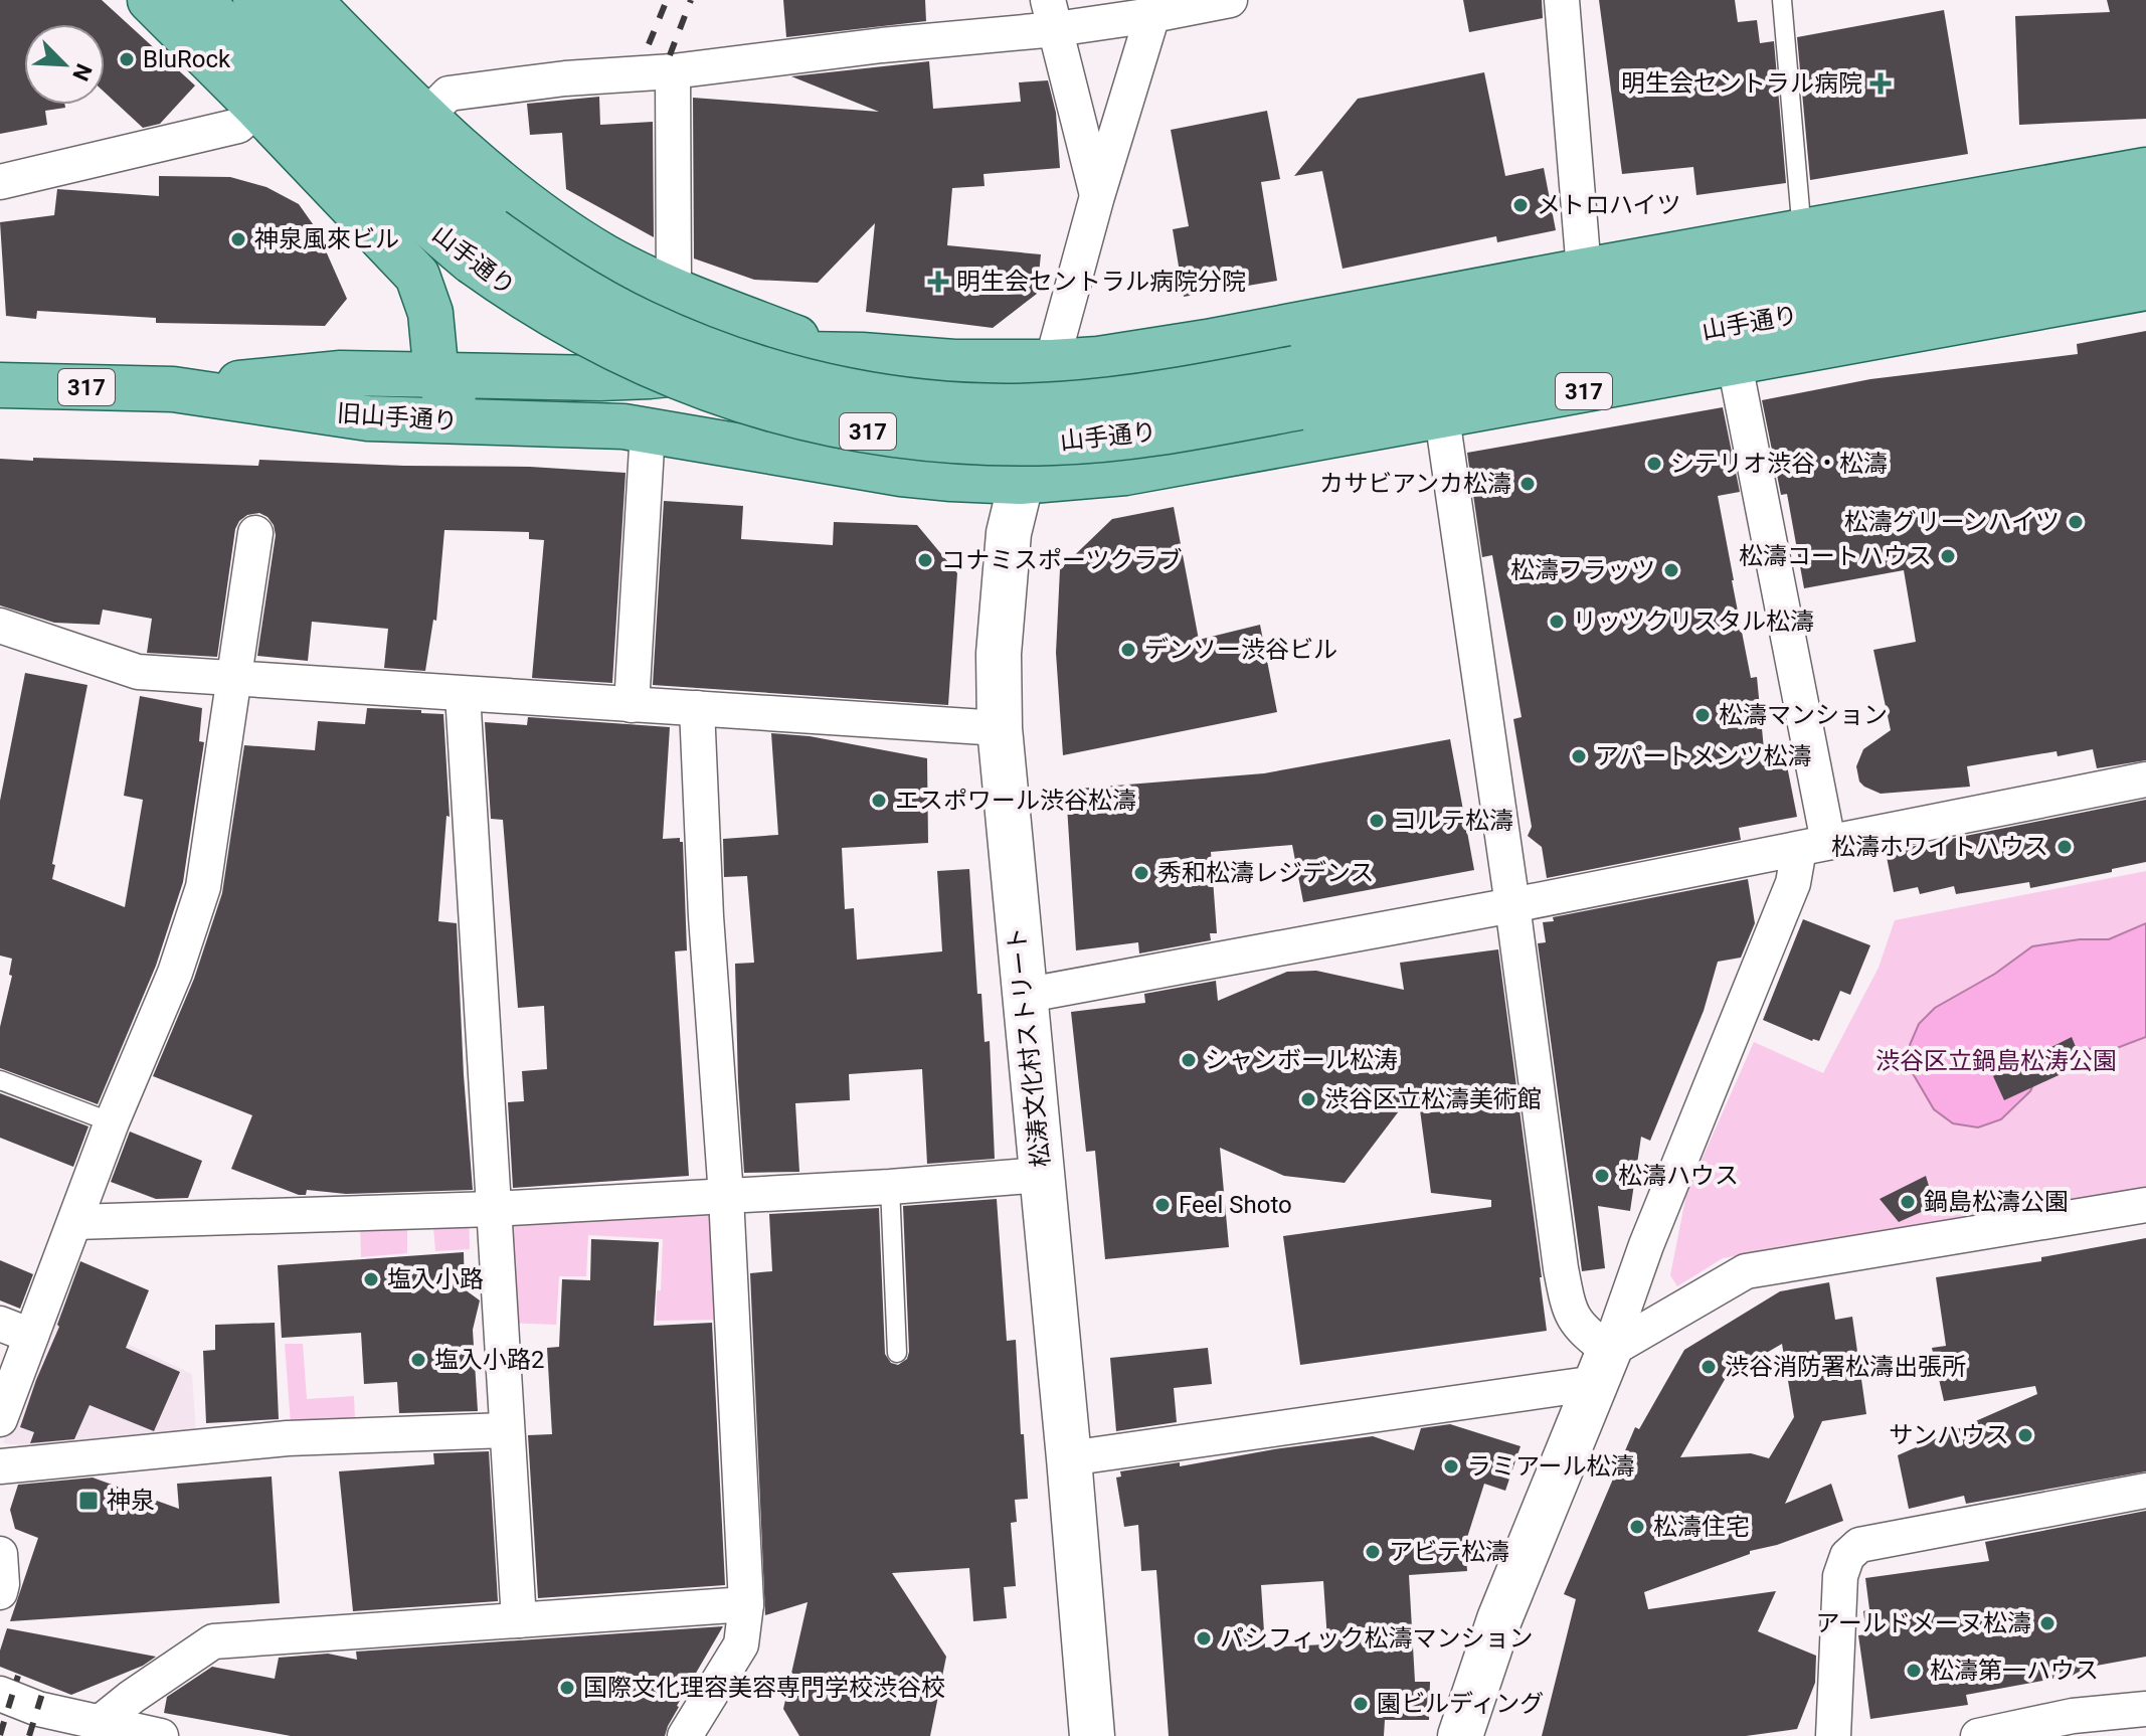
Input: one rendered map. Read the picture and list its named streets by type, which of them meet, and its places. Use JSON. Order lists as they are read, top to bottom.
{
  "streets": {
    "main road": ["山手通り", "317", "旧山手通り"],
    "street": ["松涛文化村ストリート"]
  },
  "crossings": [
    ["317", "旧山手通り"],
    ["317", "松涛文化村ストリート"]
  ],
  "parks": ["渋谷区立鍋島松涛公園"],
  "places": {
    "other": [
      "BluRock",
      "メトロハイツ",
      "神泉風來ビル",
      "シテリオ渋谷・松濤",
      "カサビアンカ松濤",
      "松濤グリーンハイツ",
      "松濤コートハウス",
      "コナミスポーツクラブ",
      "松濤フラッツ",
      "リッツクリスタル松濤",
      "デンソー渋谷ビル",
      "松濤マンション",
      "アパートメンツ松濤",
      "エスポワール渋谷松濤",
      "コルテ松濤",
      "松濤ホワイトハウス",
      "秀和松濤レジデンス",
      "シャンボール松涛",
      "渋谷区立松濤美術館",
      "松濤ハウス",
      "鍋島松濤公園",
      "Feel Shoto",
      "塩入小路",
      "塩入小路2",
      "渋谷消防署松濤出張所",
      "サンハウス",
      "ラミアール松濤",
      "松濤住宅",
      "アビテ松濤",
      "アールドメーヌ松濤",
      "パシフィック松濤マンション",
      "松濤第一ハウス",
      "国際文化理容美容専門学校渋谷校",
      "園ビルディング"
    ],
    "health": ["明生会セントラル病院", "明生会セントラル病院分院"],
    "transit": ["神泉"]
  },
  "north": "bottom right"
}
